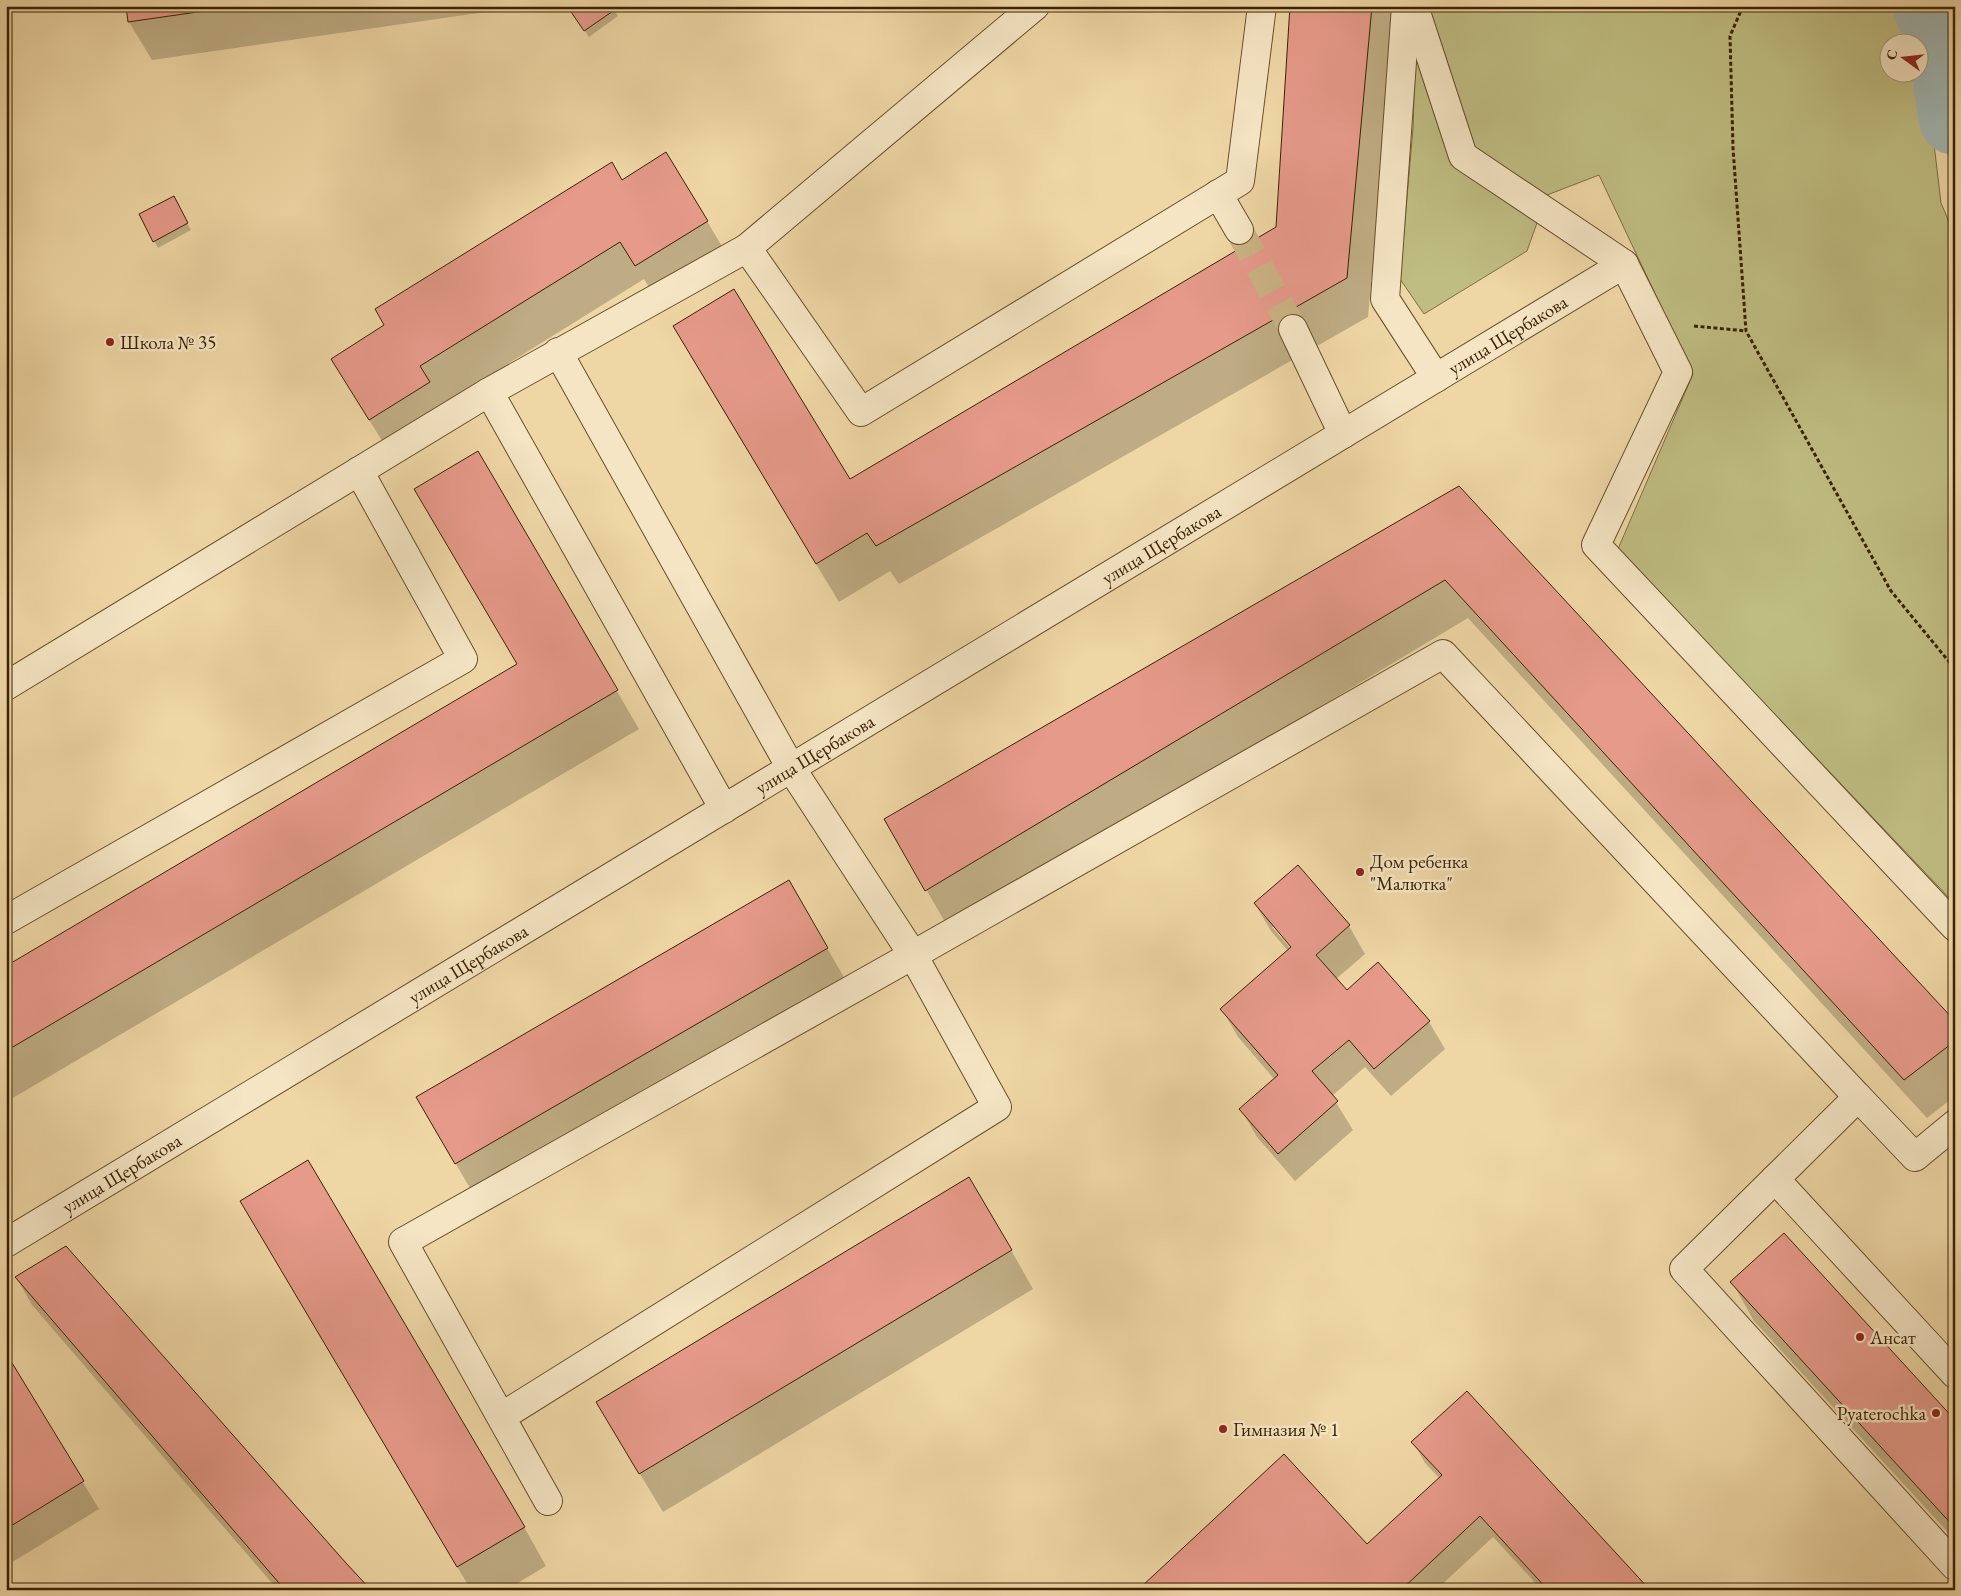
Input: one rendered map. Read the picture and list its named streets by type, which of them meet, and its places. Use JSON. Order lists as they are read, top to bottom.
{
  "streets": {
    "street": ["улица Щербакова"]
  },
  "places": [
    "Школа № 35",
    "Дом ребенка \"Малютка\"",
    "Ансат",
    "Pyaterochka",
    "Гимназия № 1"
  ],
  "north": "left"
}
